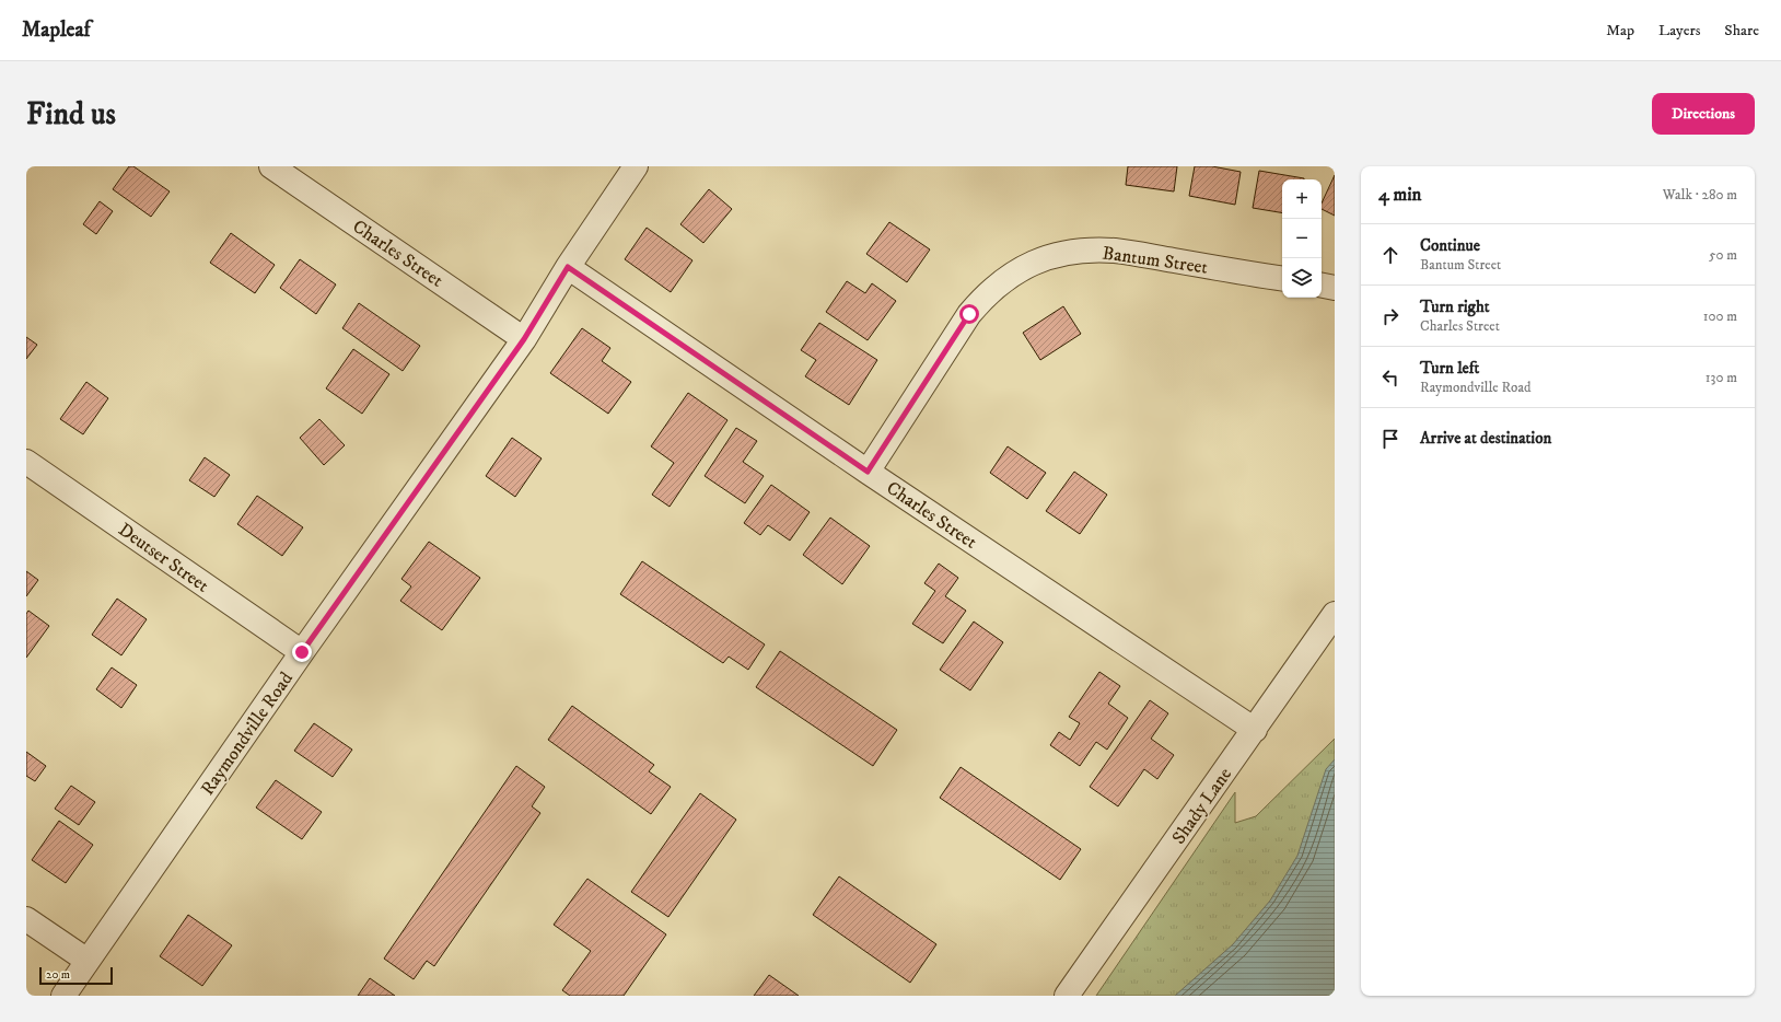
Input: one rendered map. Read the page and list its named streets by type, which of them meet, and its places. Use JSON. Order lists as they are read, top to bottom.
{
  "streets": {
    "street": [
      "Charles Street",
      "Bantum Street",
      "Deutser Street",
      "Raymondville Road",
      "Shady Lane"
    ]
  },
  "crossings": [
    ["Charles Street", "Bantum Street"],
    ["Charles Street", "Raymondville Road"],
    ["Charles Street", "Shady Lane"],
    ["Deutser Street", "Raymondville Road"]
  ],
  "scale_bar": "20 m",
  "page": {
    "header": "Mapleaf",
    "nav": ["Map", "Layers", "Share"],
    "buttons": "Directions",
    "title": "Find us",
    "heading": ["4 min", "Walk · 280 m"],
    "map_buttons": ["+", "−"],
    "list": [
      ["Continue", "Bantum Street", "50 m"],
      ["Turn right", "Charles Street", "100 m"],
      ["Turn left", "Raymondville Road", "130 m"],
      "Arrive at destination"
    ],
    "scale": "20 m"
  }
}
